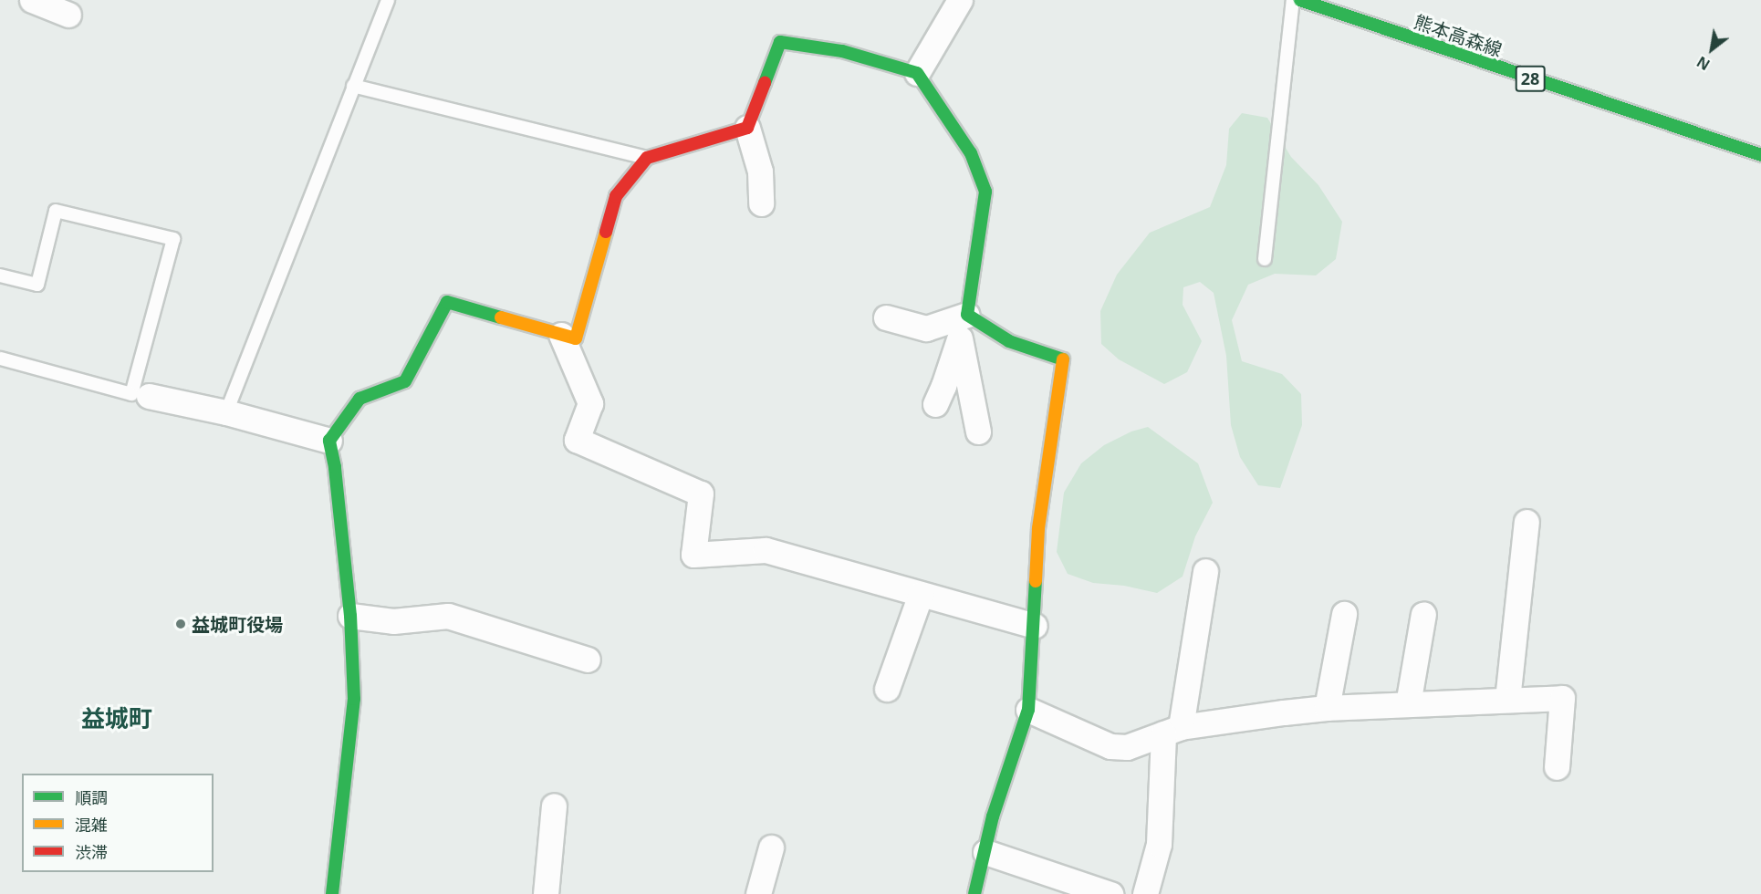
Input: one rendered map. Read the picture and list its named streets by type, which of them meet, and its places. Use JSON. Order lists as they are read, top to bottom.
{
  "streets": {
    "street": ["熊本高森線", "28"]
  },
  "districts": ["益城町"],
  "places": ["益城町役場"],
  "legend": ["順調", "混雑", "渋滞"],
  "north": "bottom left"
}
